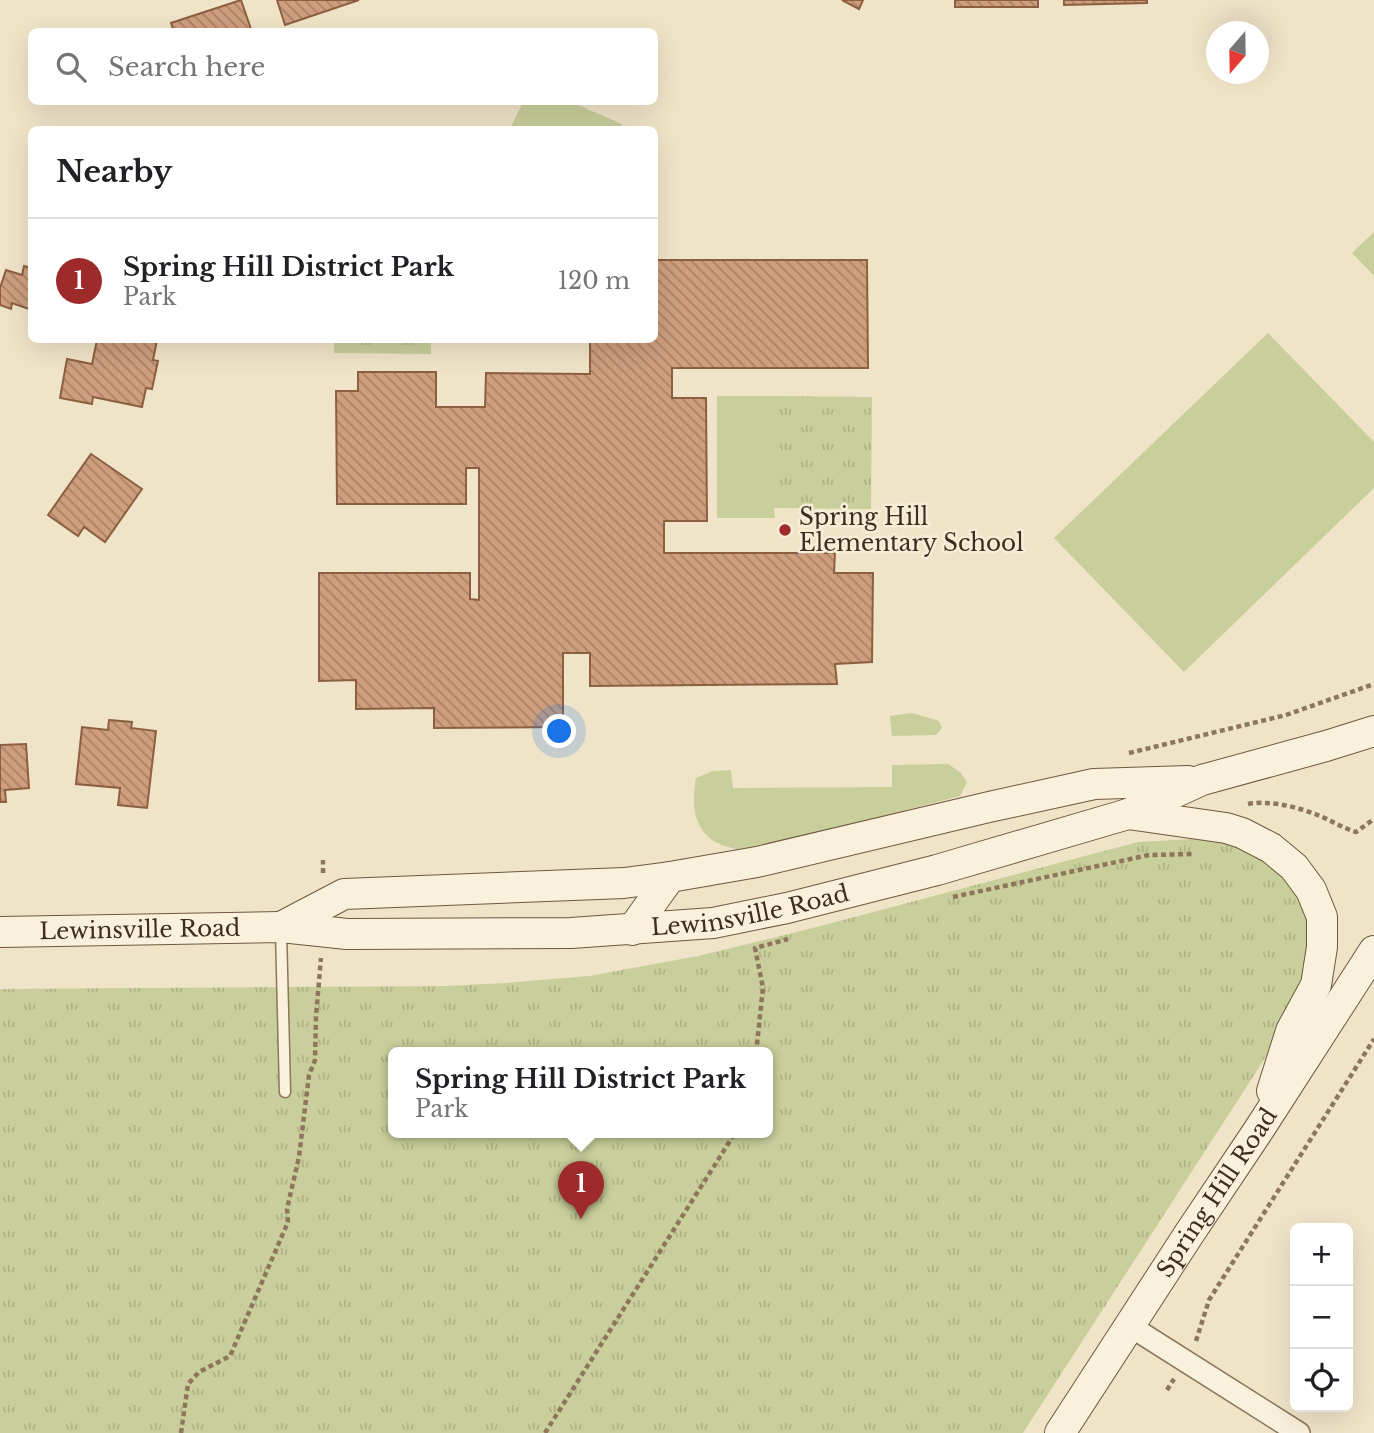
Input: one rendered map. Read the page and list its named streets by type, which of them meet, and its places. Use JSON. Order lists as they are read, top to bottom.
{
  "streets": {
    "main road": ["Lewinsville Road", "Spring Hill Road"]
  },
  "places": ["Spring Hill Elementary School"],
  "north": "bottom",
  "page": {
    "search": "Search here",
    "heading": "Nearby",
    "list": [
      {
        "mark": "1",
        "name": "Spring Hill District Park",
        "note": "Park",
        "value": "120 m"
      }
    ],
    "popup": ["Spring Hill District Park", "Park"],
    "pins": "1",
    "map_buttons": ["+", "−"]
  }
}
